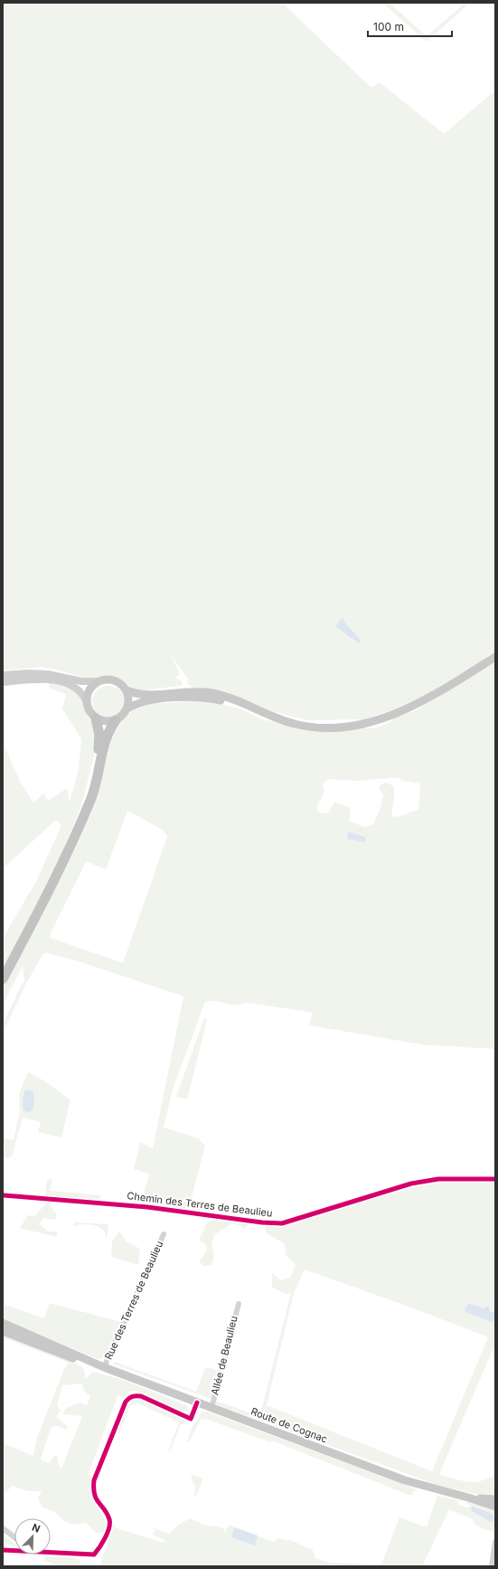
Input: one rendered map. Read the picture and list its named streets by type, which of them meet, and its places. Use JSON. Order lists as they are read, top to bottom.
{
  "streets": {
    "main road": ["Route de Cognac"],
    "street": ["Chemin des Terres de Beaulieu", "Rue des Terres de Beaulieu", "Allée de Beaulieu"]
  },
  "crossings": [
    ["Rue des Terres de Beaulieu", "Route de Cognac"],
    ["Allée de Beaulieu", "Route de Cognac"]
  ],
  "scale_bar": "100 m",
  "north": "top right"
}
